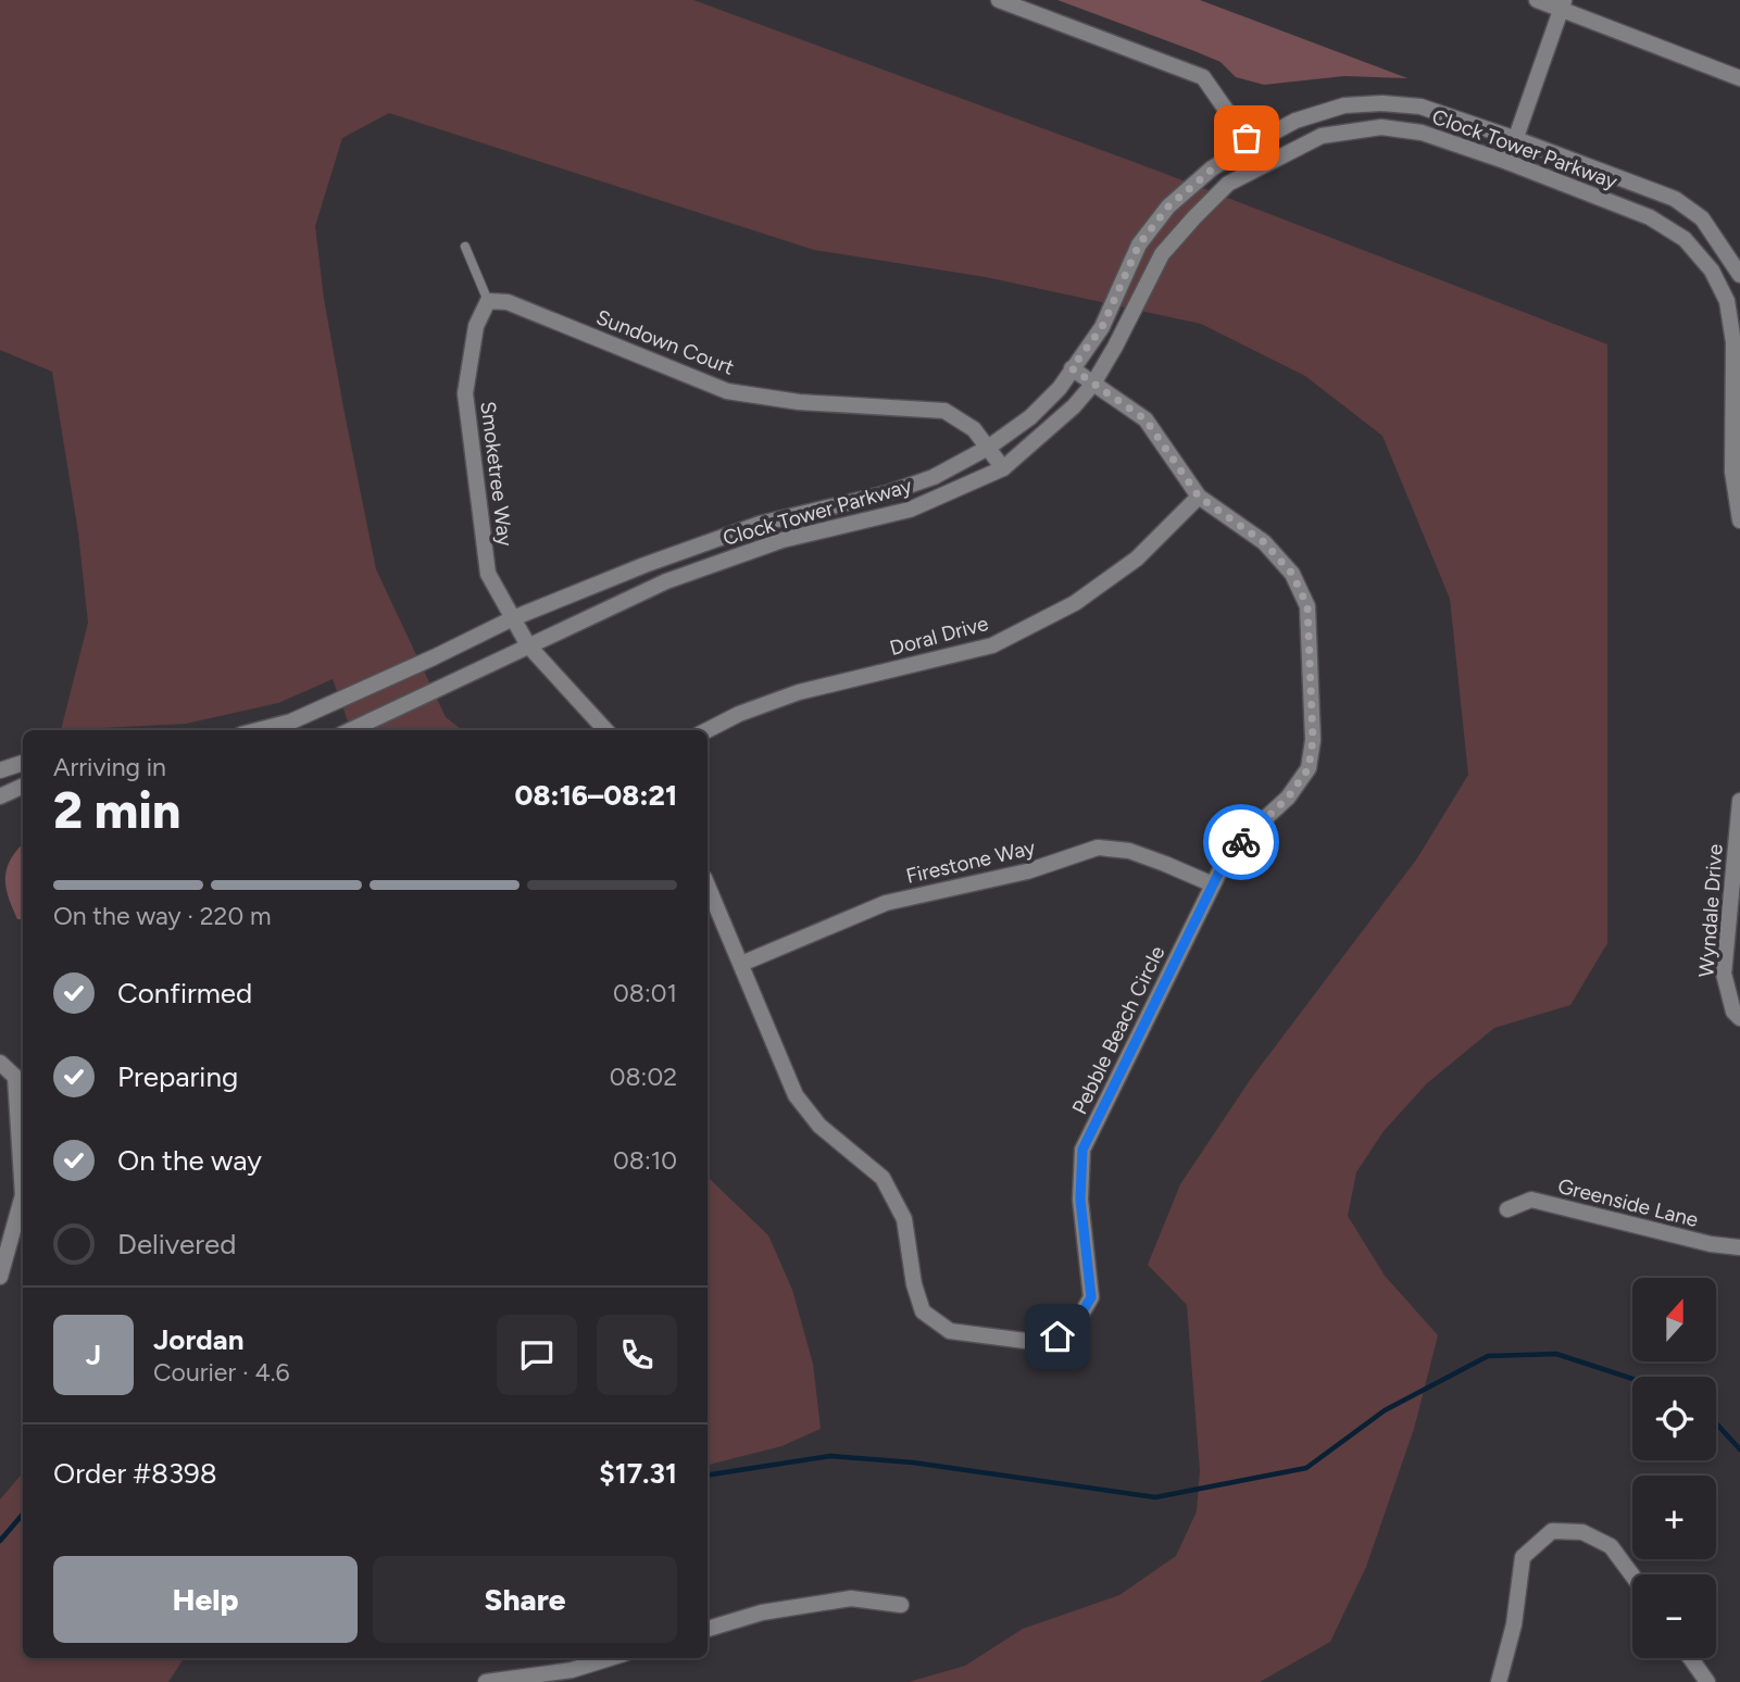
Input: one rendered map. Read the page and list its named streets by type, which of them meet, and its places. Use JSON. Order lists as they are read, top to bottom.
{
  "streets": {
    "street": [
      "Clock Tower Parkway",
      "Sundown Court",
      "Smoketree Way",
      "Doral Drive",
      "Firestone Way",
      "Wyndale Drive",
      "Pebble Beach Circle",
      "Greenside Lane"
    ]
  },
  "crossings": [
    ["Clock Tower Parkway", "Sundown Court"],
    ["Clock Tower Parkway", "Smoketree Way"],
    ["Clock Tower Parkway", "Pebble Beach Circle"],
    ["Sundown Court", "Smoketree Way"],
    ["Doral Drive", "Pebble Beach Circle"],
    ["Firestone Way", "Pebble Beach Circle"]
  ],
  "north": "top",
  "page": {
    "heading": ["2 min", "Arriving in", "08:16–08:21"],
    "panel": [
      "Jordan",
      "Courier · 4.6",
      "Order #8398",
      "$17.31"
    ],
    "bar": "On the way · 220 m",
    "list": [
      ["Confirmed", "08:01"],
      ["Preparing", "08:02"],
      ["On the way", "08:10"],
      "Delivered"
    ],
    "map_buttons": ["+", "−"],
    "round": "J",
    "buttons": ["Help", "Share"]
  }
}
